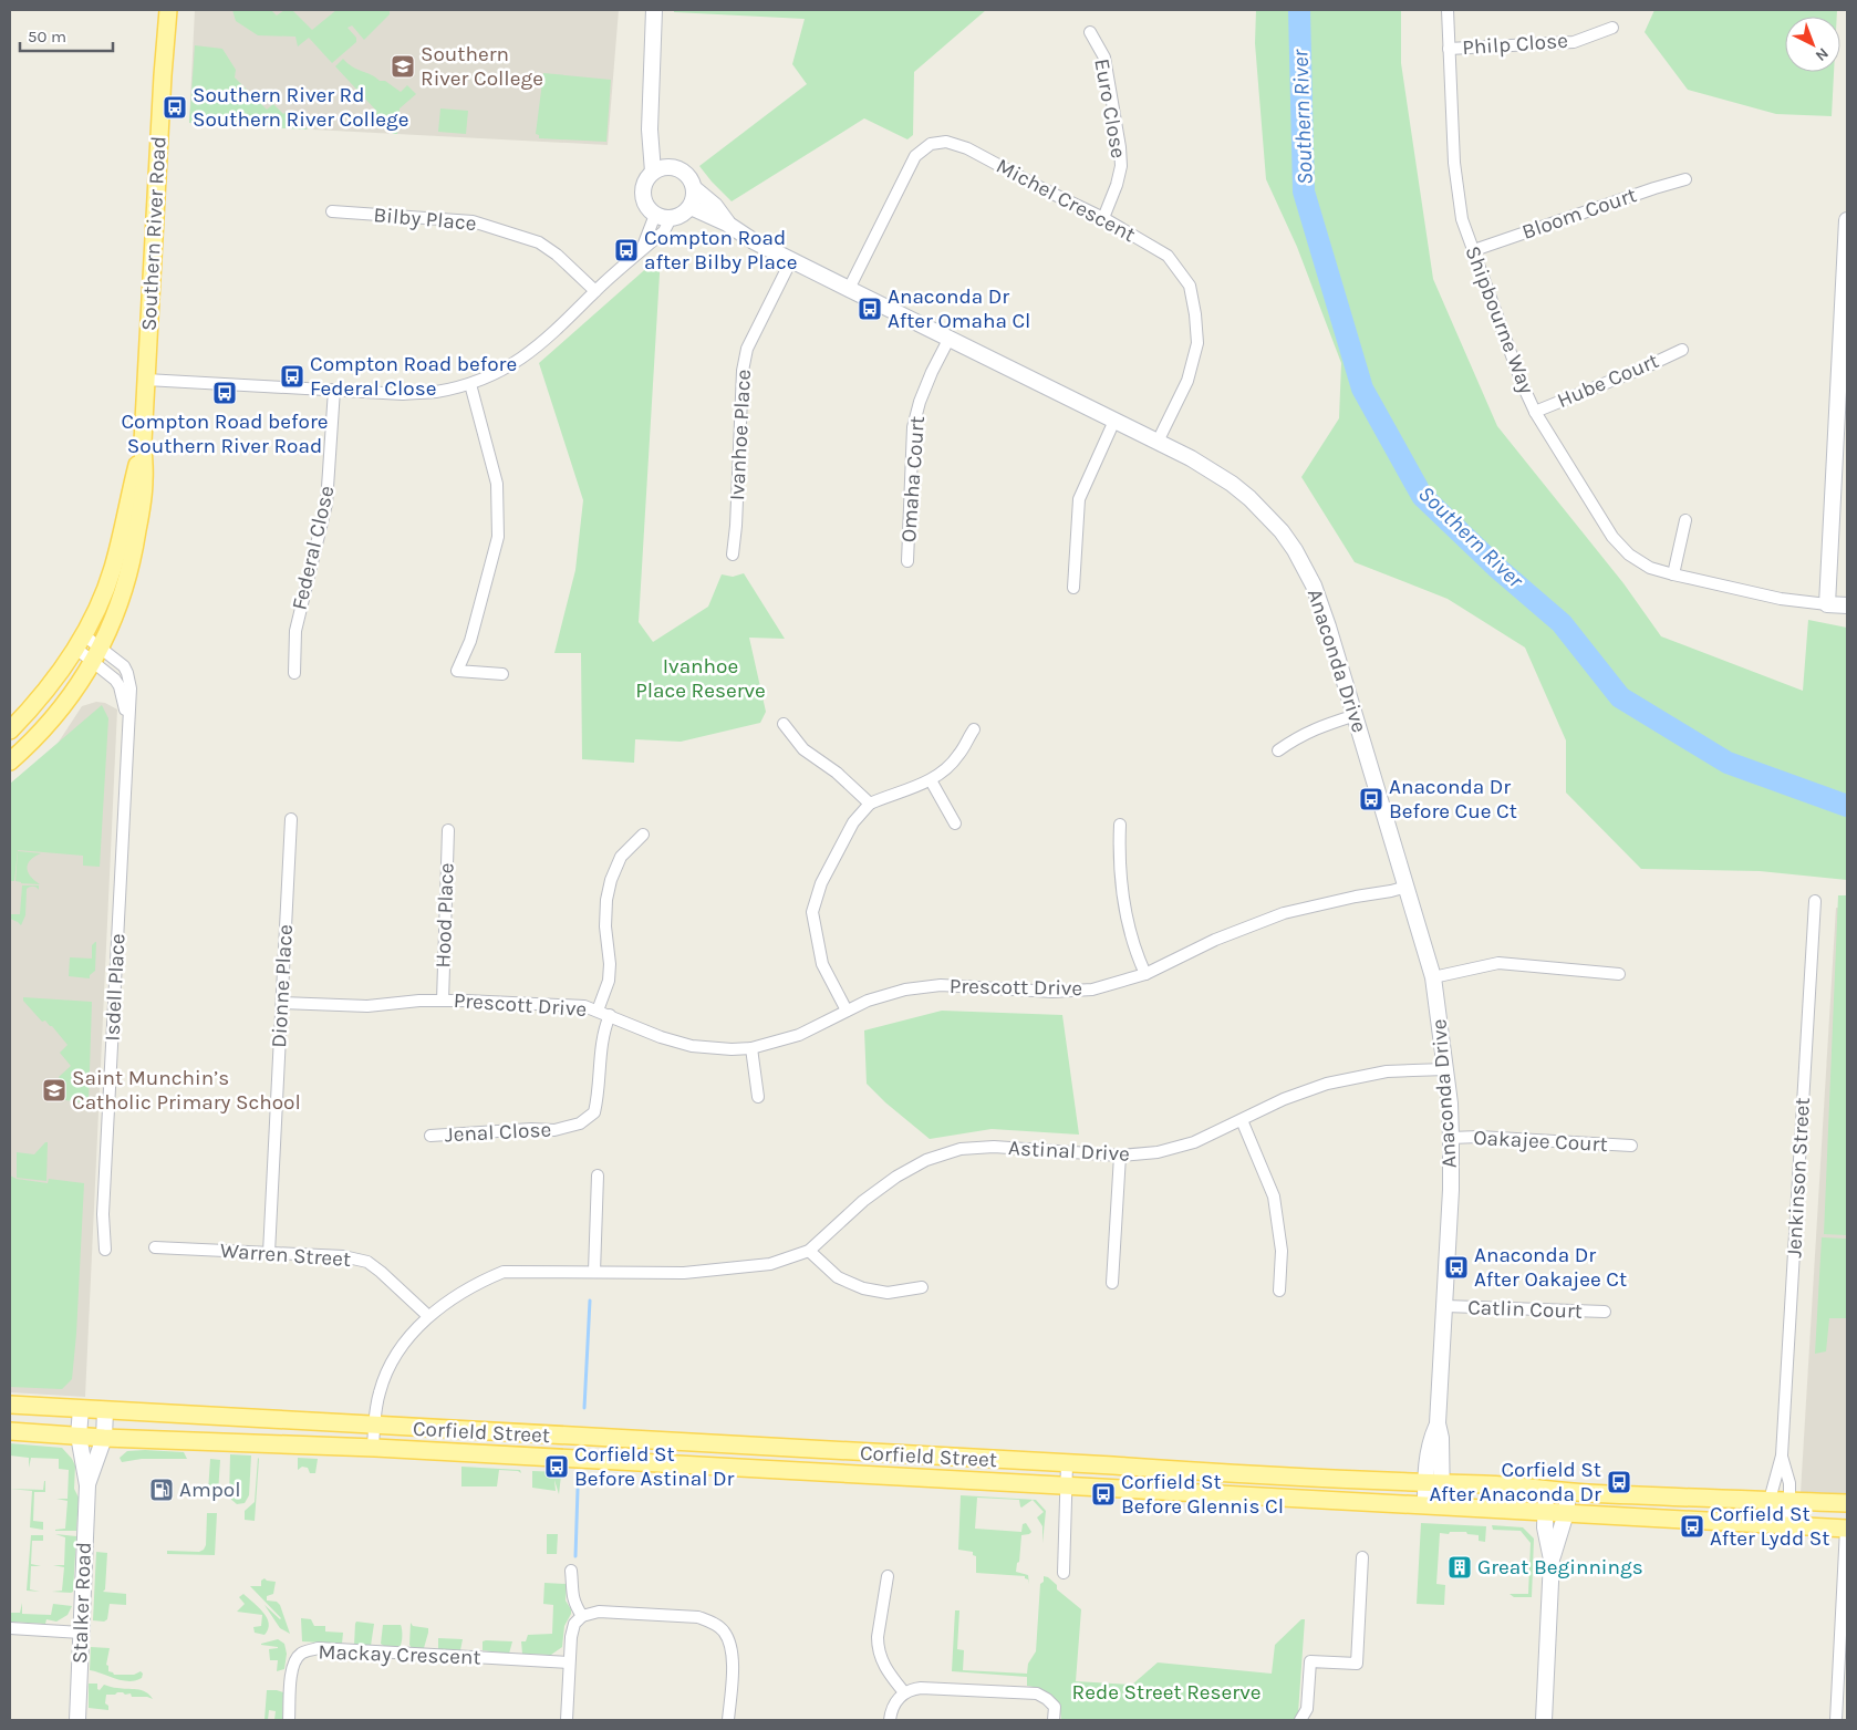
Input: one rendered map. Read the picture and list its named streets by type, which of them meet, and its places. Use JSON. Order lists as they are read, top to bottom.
{
  "streets": {
    "main road": [
      "Southern River Road",
      "Anaconda Drive",
      "Corfield Street",
      "Stalker Road"
    ],
    "street": [
      "Philp Close",
      "Euro Close",
      "Michel Crescent",
      "Bloom Court",
      "Bilby Place",
      "Shipbourne Way",
      "Hube Court",
      "Ivanhoe Place",
      "Omaha Court",
      "Federal Close",
      "Hood Place",
      "Dionne Place",
      "Isdell Place",
      "Prescott Drive",
      "Jenal Close",
      "Oakajee Court",
      "Astinal Drive",
      "Jenkinson Street",
      "Warren Street",
      "Catlin Court",
      "Mackay Crescent"
    ]
  },
  "crossings": [
    ["Philp Close", "Shipbourne Way"],
    ["Euro Close", "Michel Crescent"],
    ["Michel Crescent", "Anaconda Drive"],
    ["Bloom Court", "Shipbourne Way"],
    ["Southern River Road", "Isdell Place"],
    ["Shipbourne Way", "Hube Court"],
    ["Ivanhoe Place", "Anaconda Drive"],
    ["Omaha Court", "Anaconda Drive"],
    ["Anaconda Drive", "Prescott Drive"],
    ["Anaconda Drive", "Oakajee Court"],
    ["Anaconda Drive", "Astinal Drive"],
    ["Anaconda Drive", "Catlin Court"],
    ["Anaconda Drive", "Corfield Street"],
    ["Hood Place", "Prescott Drive"],
    ["Dionne Place", "Prescott Drive"],
    ["Dionne Place", "Warren Street"],
    ["Prescott Drive", "Jenal Close"],
    ["Astinal Drive", "Warren Street"],
    ["Astinal Drive", "Corfield Street"],
    ["Jenkinson Street", "Corfield Street"],
    ["Corfield Street", "Stalker Road"]
  ],
  "water": ["Southern River"],
  "parks": ["Ivanhoe Place Reserve", "Rede Street Reserve"],
  "places": {
    "school or university": ["Southern River College", "Saint Munchin’s Catholic Primary School"],
    "bus stop": [
      "Southern River Rd Southern River College",
      "Compton Road after Bilby Place",
      "Anaconda Dr After Omaha Cl",
      "Compton Road before Federal Close",
      "Compton Road before Southern River Road",
      "Anaconda Dr Before Cue Ct",
      "Anaconda Dr After Oakajee Ct",
      "Corfield St Before Astinal Dr",
      "Corfield St After Anaconda Dr",
      "Corfield St Before Glennis Cl",
      "Corfield St After Lydd St"
    ],
    "fuel station": ["Ampol"],
    "building": ["Great Beginnings"]
  },
  "scale_bar": "50 m",
  "north": "bottom right"
}
